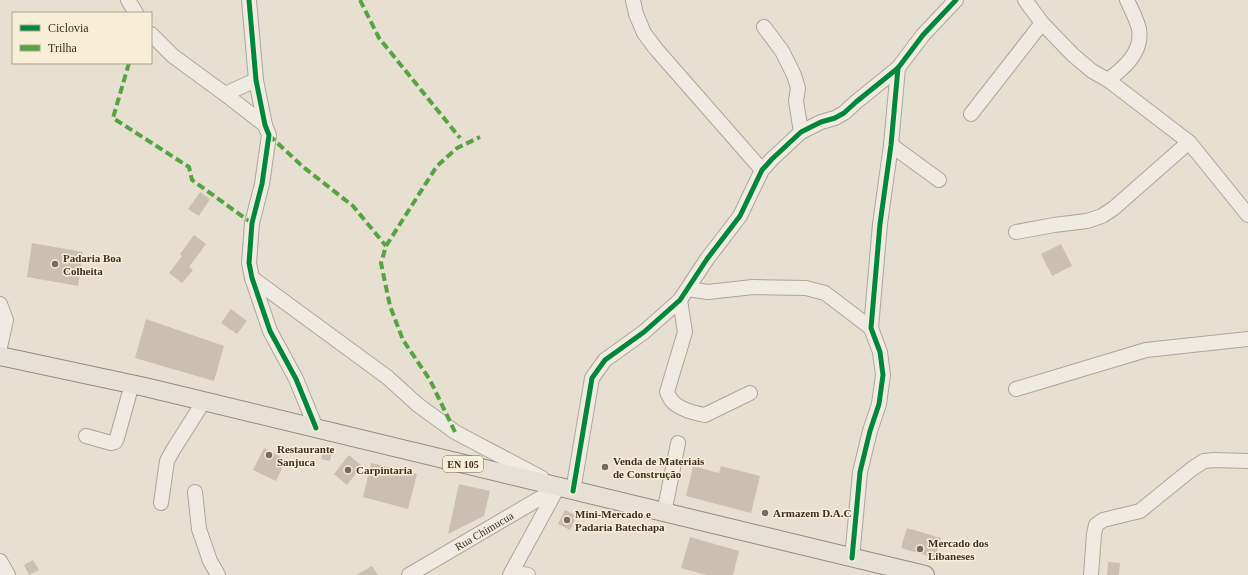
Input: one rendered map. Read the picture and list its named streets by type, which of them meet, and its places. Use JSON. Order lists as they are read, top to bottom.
{
  "streets": {
    "main road": ["EN 105"],
    "street": ["Rua Chimucua"]
  },
  "crossings": [
    ["EN 105", "Rua Chimucua"]
  ],
  "places": [
    "Padaria Boa Colheita",
    "Restaurante Sanjuca",
    "Venda de Materiais de Construção",
    "Carpintaria",
    "Armazem D.A.C",
    "Mini-Mercado e Padaria Batechapa",
    "Mercado dos Libaneses"
  ],
  "legend": ["Ciclovia", "Trilha"]
}
